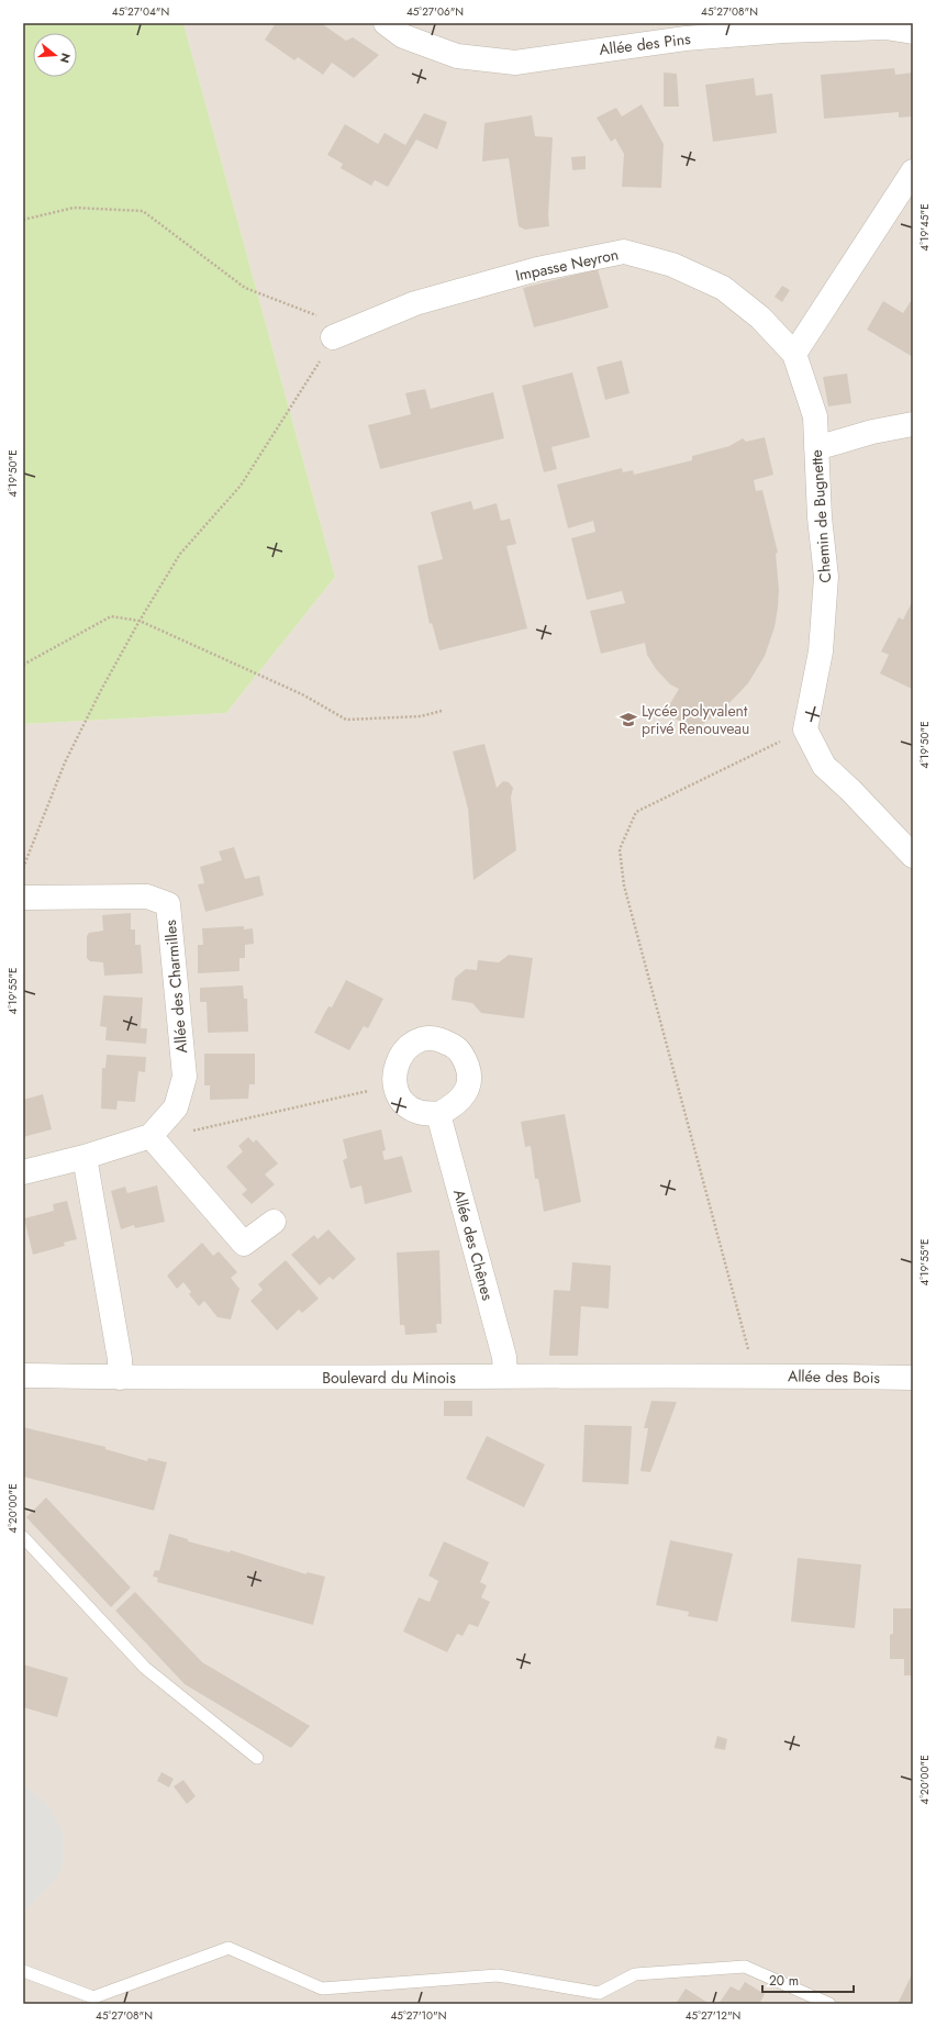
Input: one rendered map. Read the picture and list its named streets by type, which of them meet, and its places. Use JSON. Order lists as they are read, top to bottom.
{
  "streets": {
    "street": [
      "Allée des Pins",
      "Impasse Neyron",
      "Chemin de Bugnette",
      "Allée des Charmilles",
      "Allée des Chênes",
      "Allée des Bois",
      "Boulevard du Minois"
    ]
  },
  "crossings": [
    ["Impasse Neyron", "Chemin de Bugnette"],
    ["Allée des Chênes", "Boulevard du Minois"],
    ["Allée des Bois", "Boulevard du Minois"]
  ],
  "places": {
    "school or university": ["Lycée polyvalent privé Renouveau"]
  },
  "scale_bar": "20 m",
  "north": "right",
  "coordinates": [
    "45°27'04\"N",
    "45°27'06\"N",
    "45°27'08\"N",
    "4°19'45\"E",
    "4°19'50\"E",
    "4°19'55\"E",
    "4°20'00\"E",
    "45°27'10\"N",
    "45°27'12\"N"
  ]
}
